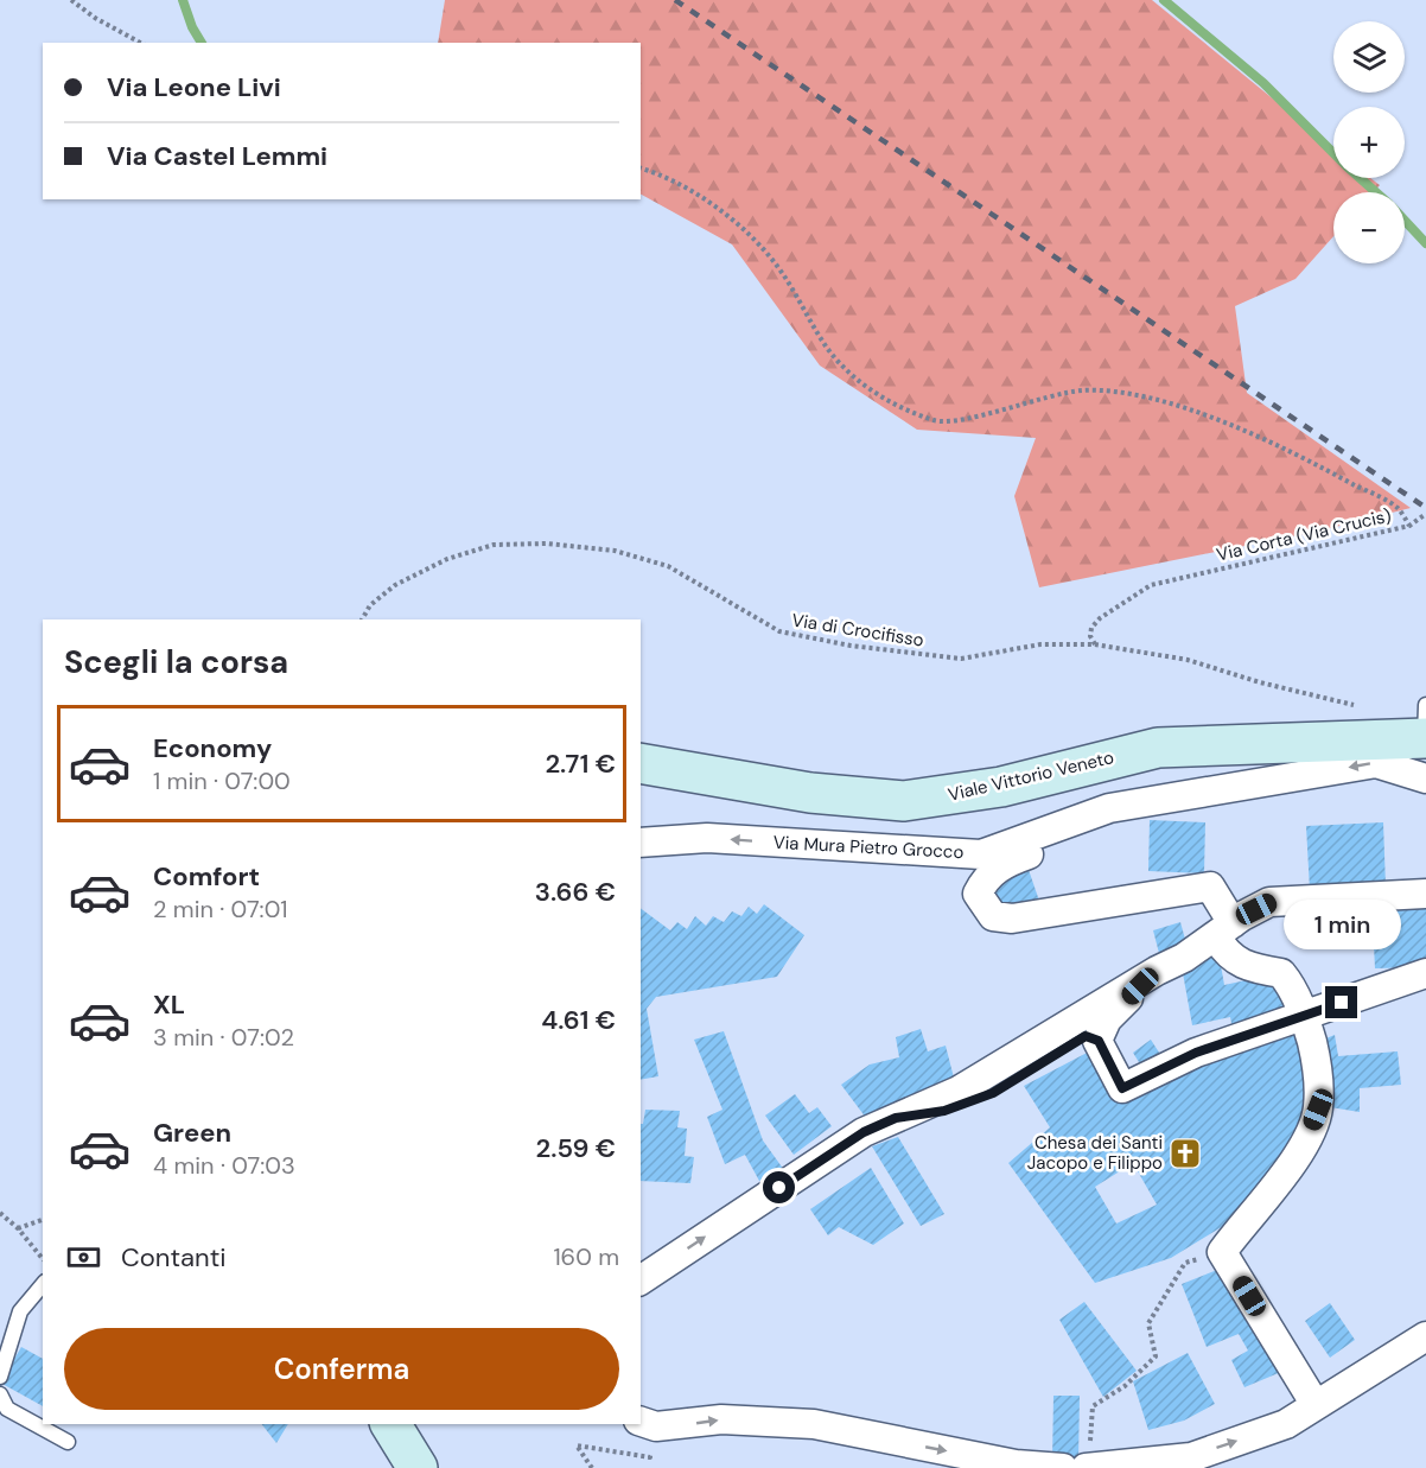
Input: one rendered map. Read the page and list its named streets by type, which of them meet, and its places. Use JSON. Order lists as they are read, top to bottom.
{
  "streets": {
    "street": ["Viale Vittorio Veneto", "Via Mura Pietro Grocco"],
    "path": ["Via Corta (Via Crucis)", "Via di Crocifisso"]
  },
  "crossings": [
    ["Via Corta (Via Crucis)", "Via di Crocifisso"]
  ],
  "places": {
    "church": ["Chesa dei Santi Jacopo e Filippo"]
  },
  "page": {
    "map_buttons": ["+", "−"],
    "banner": ["Via Leone Livi", "Via Castel Lemmi"],
    "heading": "Scegli la corsa",
    "list": [
      {
        "name": "Economy",
        "note": "1 min · 07:00",
        "value": "2.71 €"
      },
      {
        "name": "Comfort",
        "note": "2 min · 07:01",
        "value": "3.66 €"
      },
      {
        "name": "XL",
        "note": "3 min · 07:02",
        "value": "4.61 €"
      },
      {
        "name": "Green",
        "note": "4 min · 07:03",
        "value": "2.59 €"
      }
    ],
    "bubble": "1 min",
    "pay": ["Contanti", "160 m"],
    "buttons": "Conferma"
  }
}
